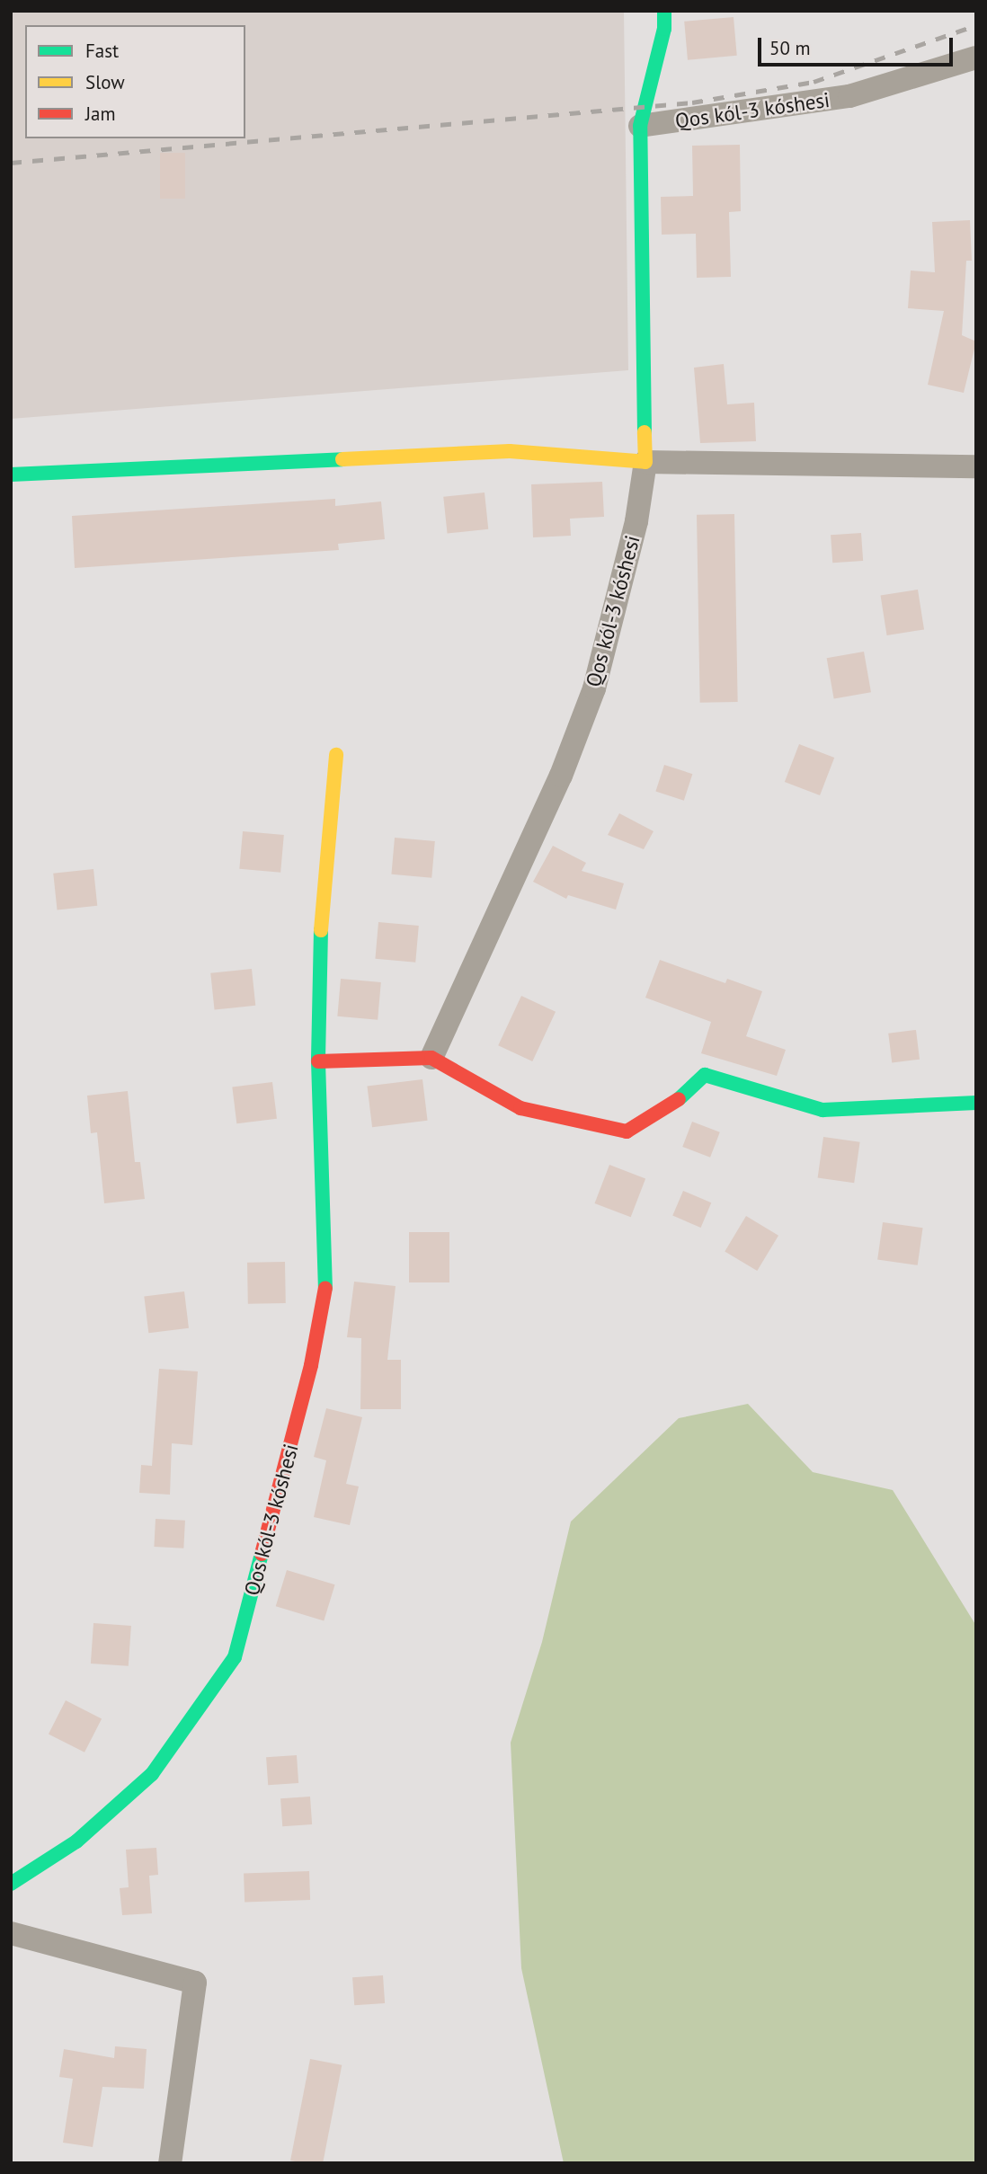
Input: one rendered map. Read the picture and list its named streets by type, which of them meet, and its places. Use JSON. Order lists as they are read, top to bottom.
{
  "streets": {
    "street": ["Qos kól-3 kóshesi"]
  },
  "legend": ["Fast", "Slow", "Jam"],
  "scale_bar": "50 m"
}
